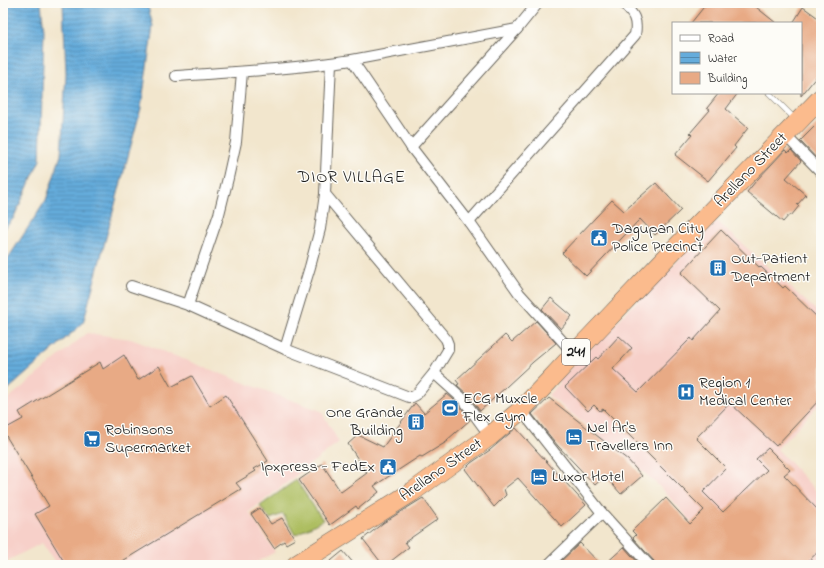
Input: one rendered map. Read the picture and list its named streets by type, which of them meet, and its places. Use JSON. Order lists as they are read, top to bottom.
{
  "streets": {
    "highway": ["Arellano Street", "241"]
  },
  "districts": ["DIOR VILLAGE"],
  "places": {
    "public building": ["Dagupan City Police Precinct", "Ipxpress - FedEx"],
    "building": ["Out-Patient Department", "One Grande Building"],
    "hospital": ["Region 1 Medical Center"],
    "sports": ["ECG Muxcle Flex Gym"],
    "hotel": ["Nel Ar's Travellers Inn", "Luxor Hotel"],
    "supermarket": ["Robinsons Supermarket"]
  },
  "legend": ["Road", "Water", "Building"]
}
